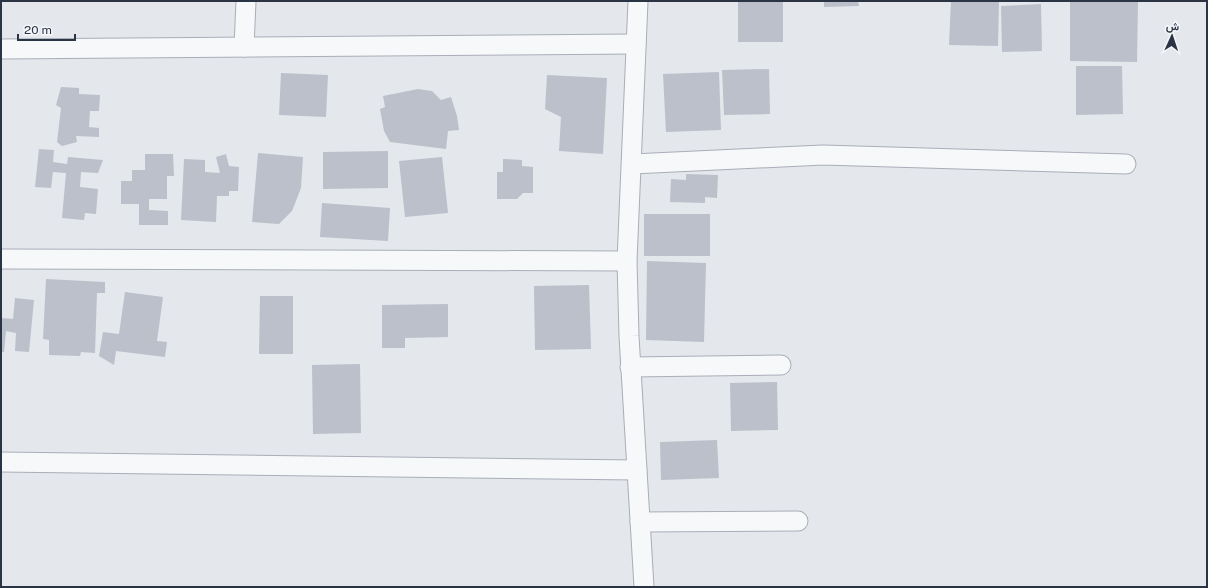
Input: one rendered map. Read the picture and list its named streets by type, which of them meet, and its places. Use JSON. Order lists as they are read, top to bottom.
{
  "scale_bar": "20 m",
  "north": "top"
}
